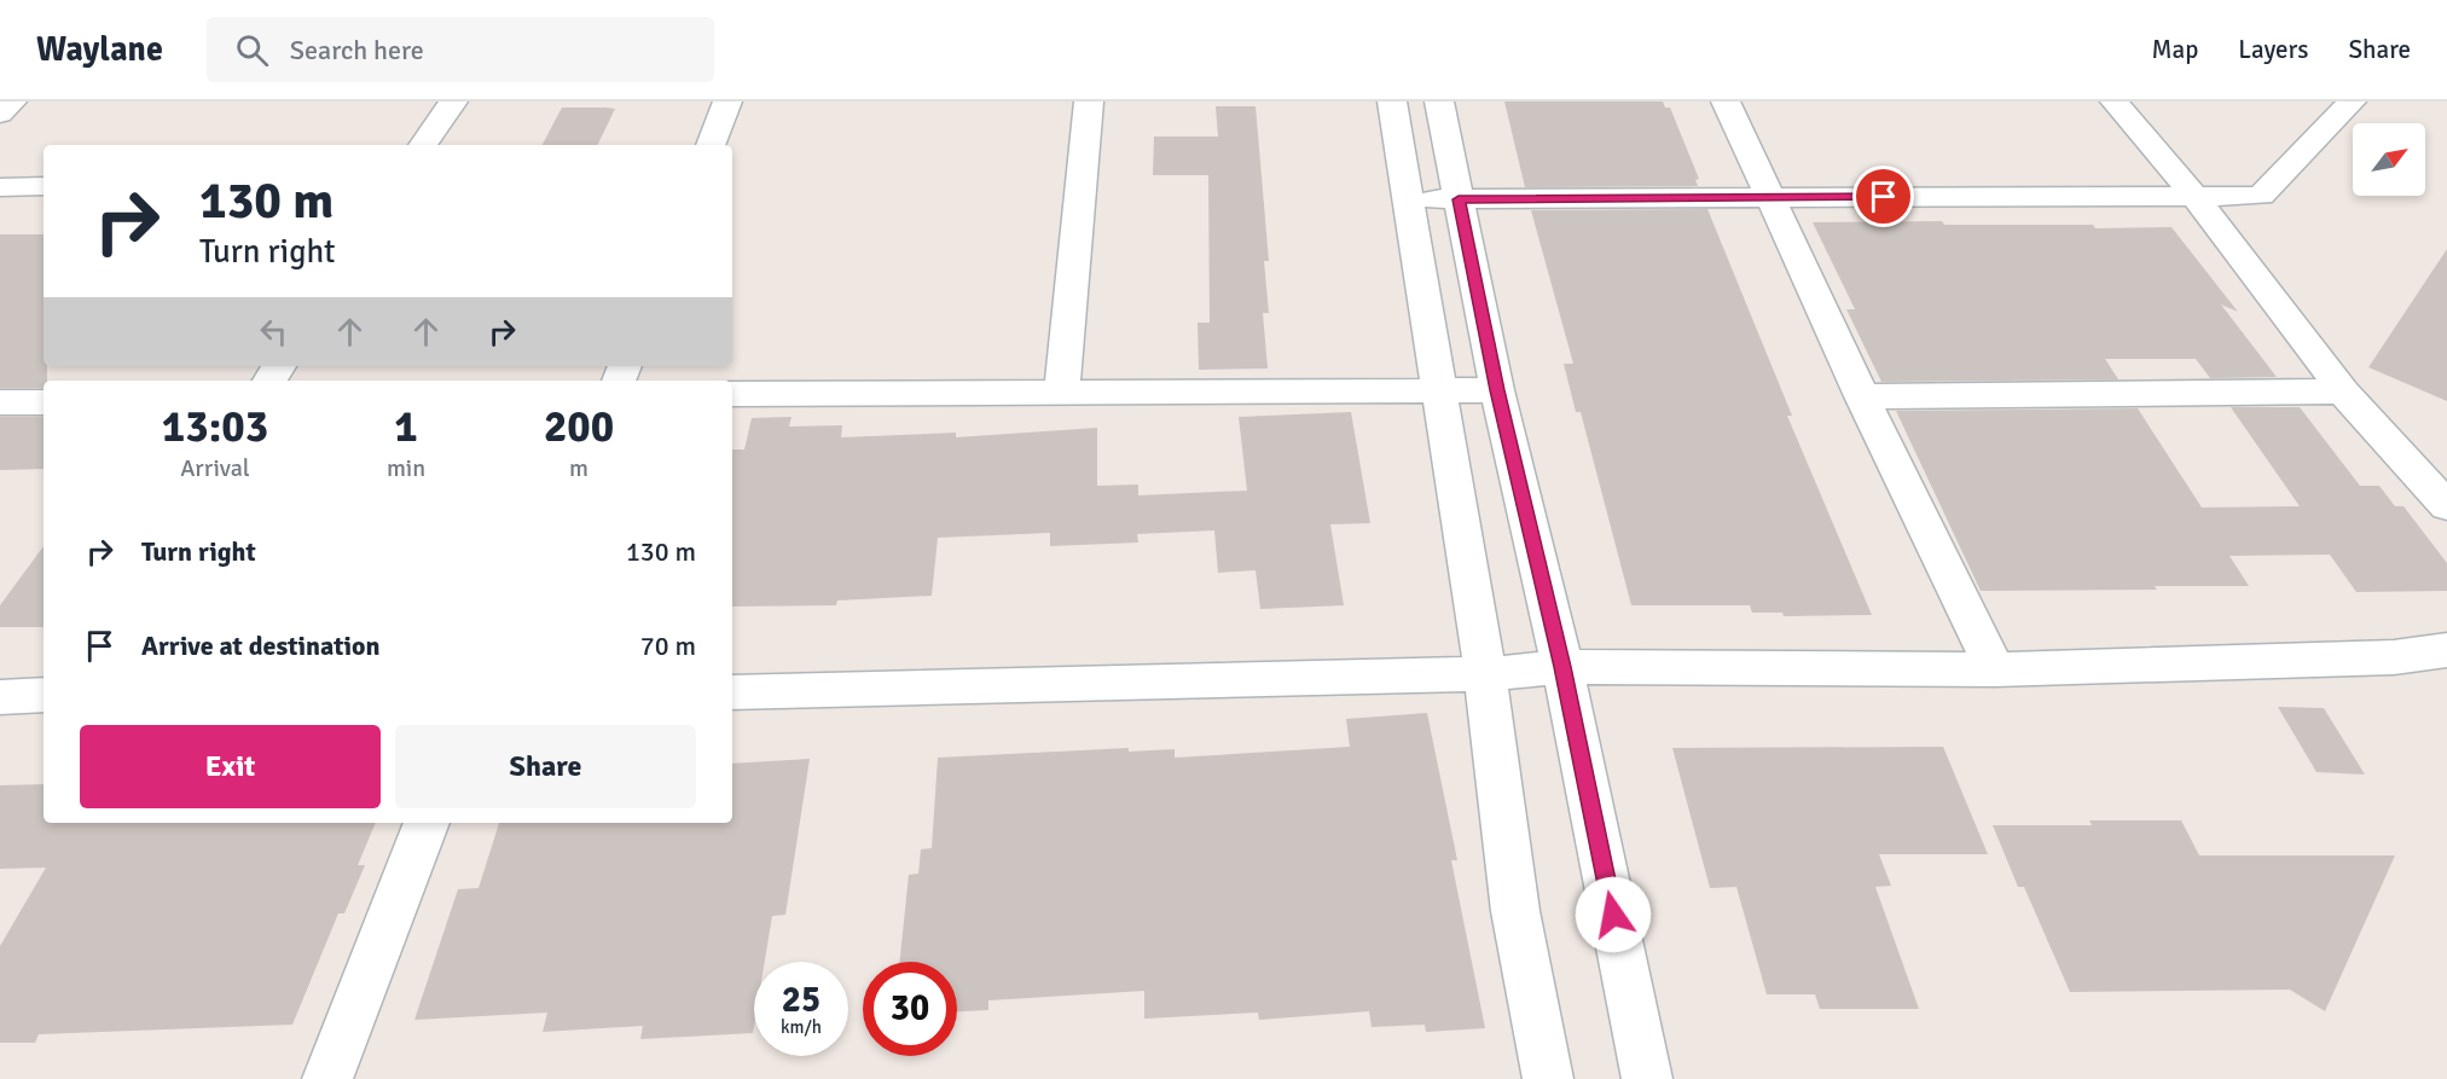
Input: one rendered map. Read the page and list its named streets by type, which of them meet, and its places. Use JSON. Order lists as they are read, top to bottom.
{
  "north": "top right",
  "page": {
    "header": "Waylane",
    "search": "Search here",
    "nav": ["Map", "Layers", "Share"],
    "turn": ["130 m", "Turn right"],
    "eta": [
      "13:03",
      "Arrival",
      "1",
      "min",
      "200",
      "m"
    ],
    "list": [
      {
        "name": "Turn right",
        "value": "130 m"
      },
      {
        "name": "Arrive at destination",
        "value": "70 m"
      }
    ],
    "buttons": ["Exit", "Share"],
    "speed": "25 km/h",
    "limit": "30"
  }
}
